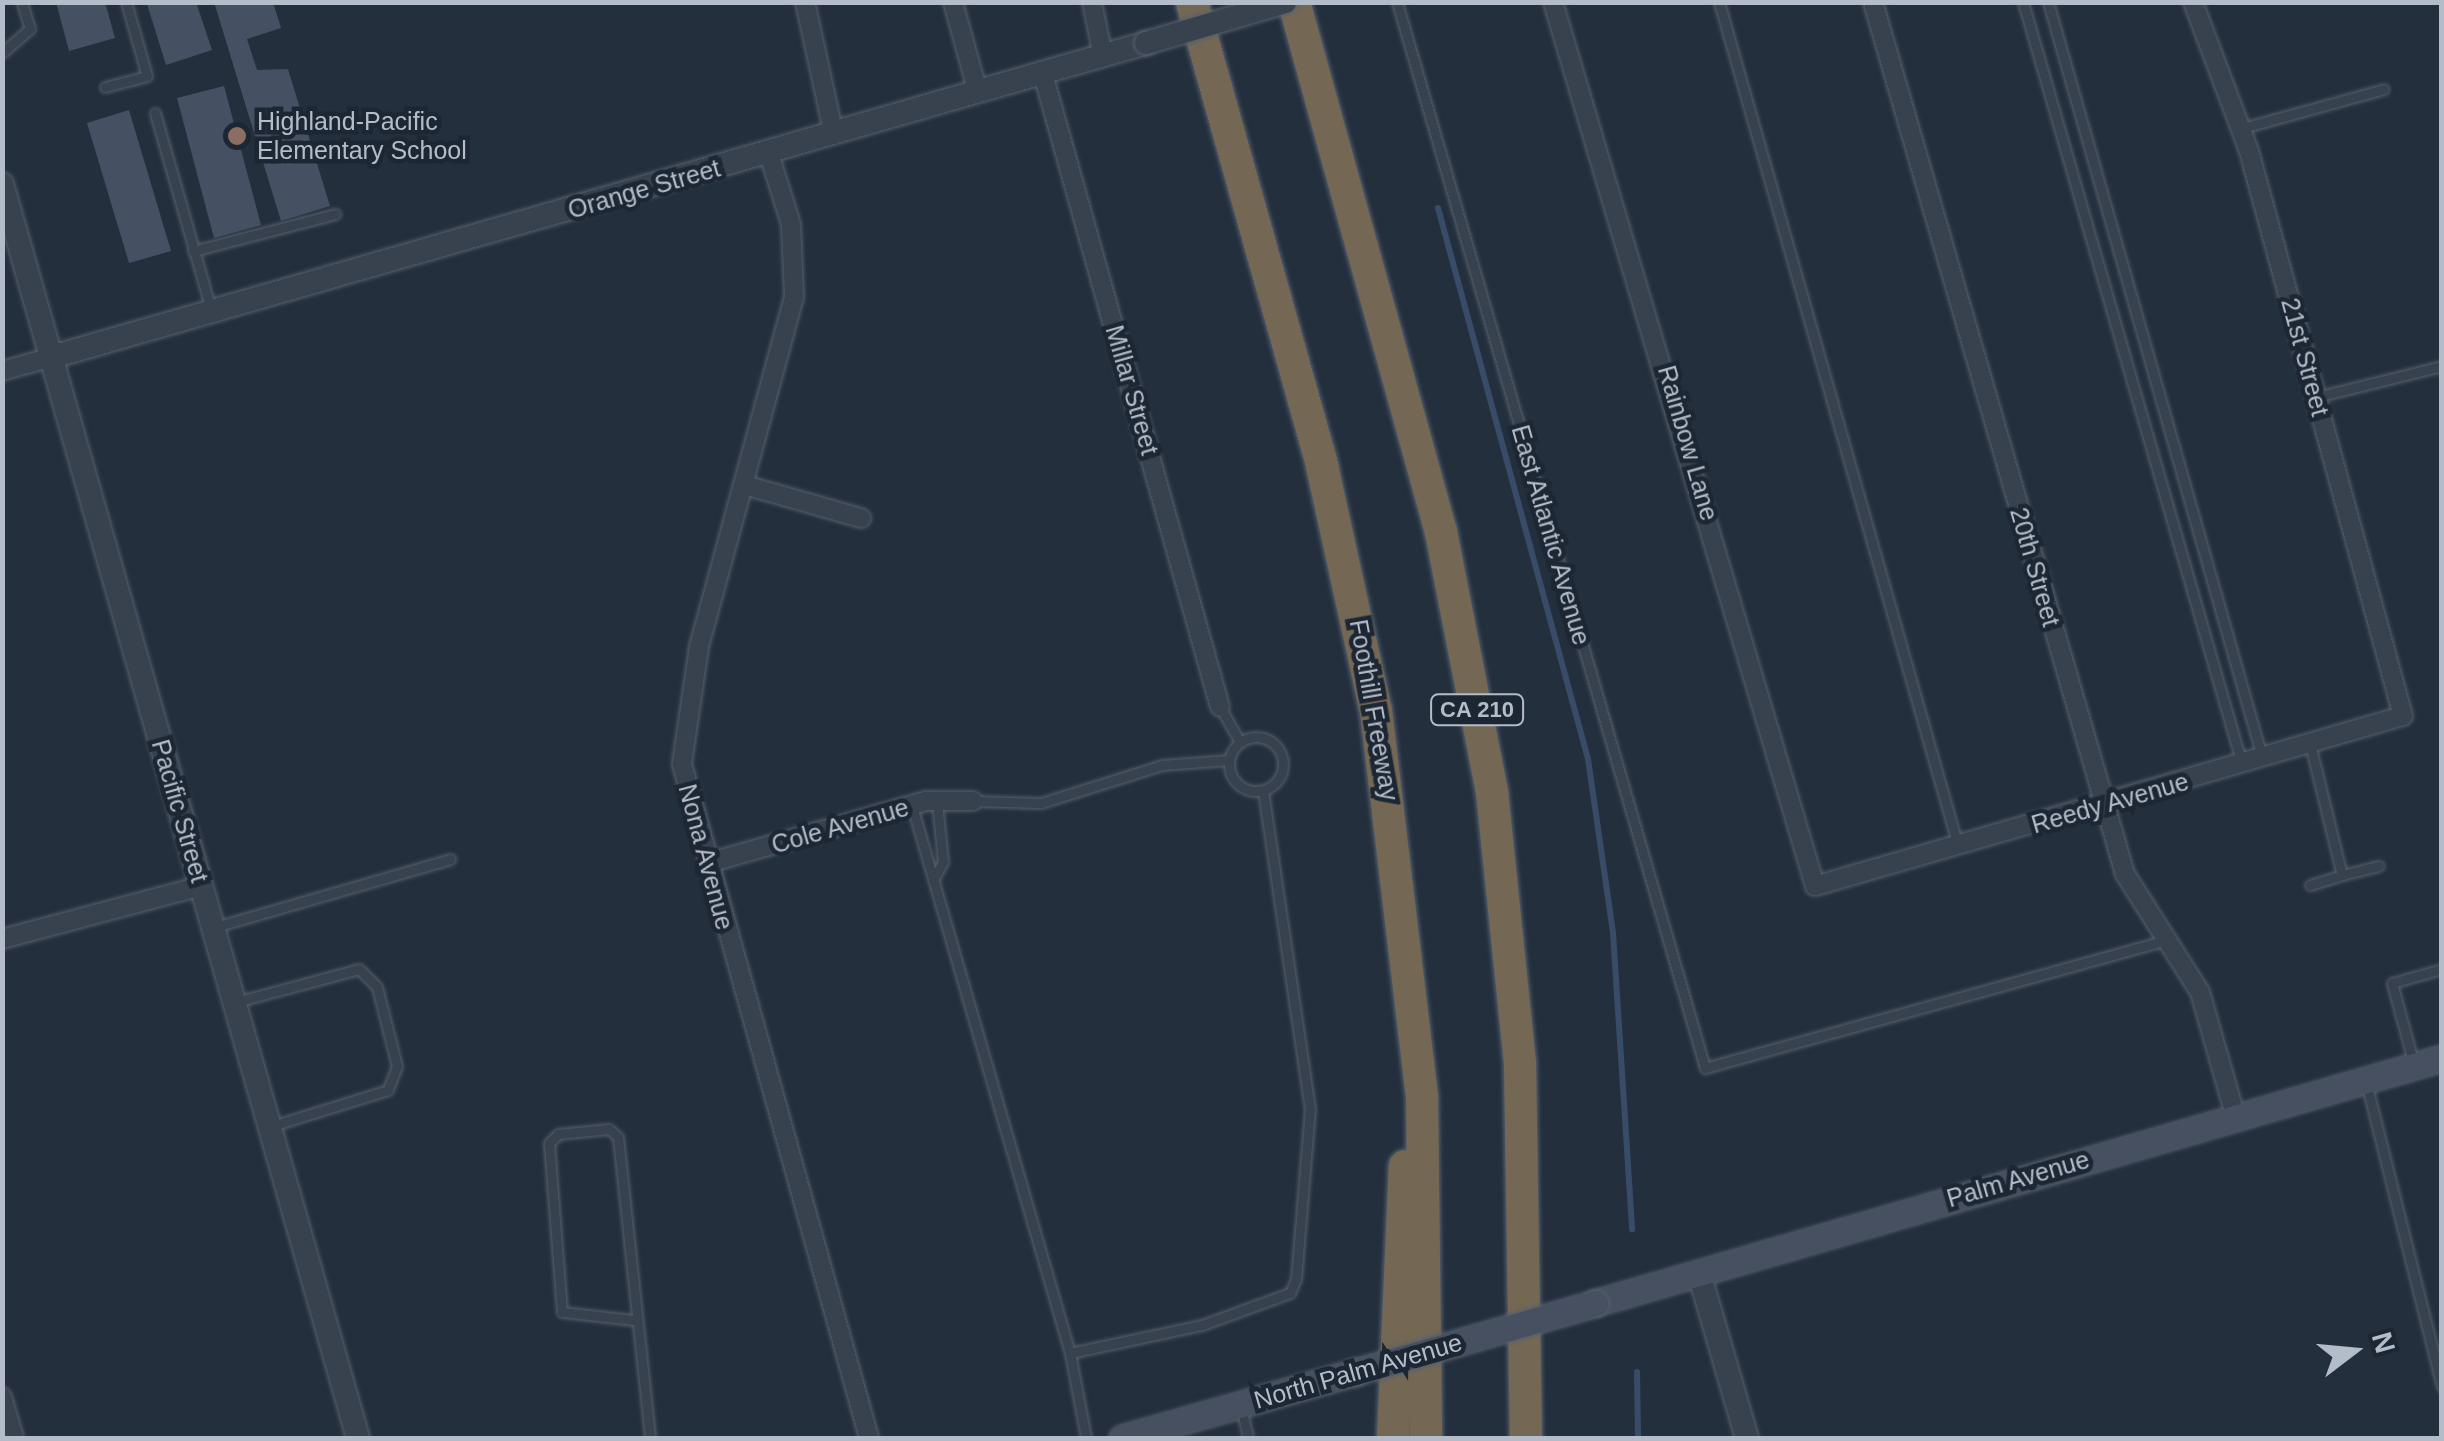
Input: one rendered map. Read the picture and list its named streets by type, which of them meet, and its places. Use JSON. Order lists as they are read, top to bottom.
{
  "streets": {
    "highway": ["Foothill Freeway", "CA 210"],
    "main road": ["Palm Avenue", "North Palm Avenue"],
    "street": [
      "Orange Street",
      "21st Street",
      "Millar Street",
      "Rainbow Lane",
      "20th Street",
      "Reedy Avenue",
      "Pacific Street",
      "Cole Avenue",
      "Nona Avenue"
    ],
    "lane": ["East Atlantic Avenue"]
  },
  "crossings": [
    ["Orange Street", "Millar Street"],
    ["Orange Street", "Pacific Street"],
    ["Orange Street", "Nona Avenue"],
    ["21st Street", "Reedy Avenue"],
    ["Rainbow Lane", "Reedy Avenue"],
    ["East Atlantic Avenue", "20th Street"],
    ["20th Street", "Reedy Avenue"],
    ["20th Street", "Palm Avenue"],
    ["Cole Avenue", "Nona Avenue"],
    ["Palm Avenue", "North Palm Avenue"]
  ],
  "places": ["Highland-Pacific Elementary School"],
  "north": "right"
}
